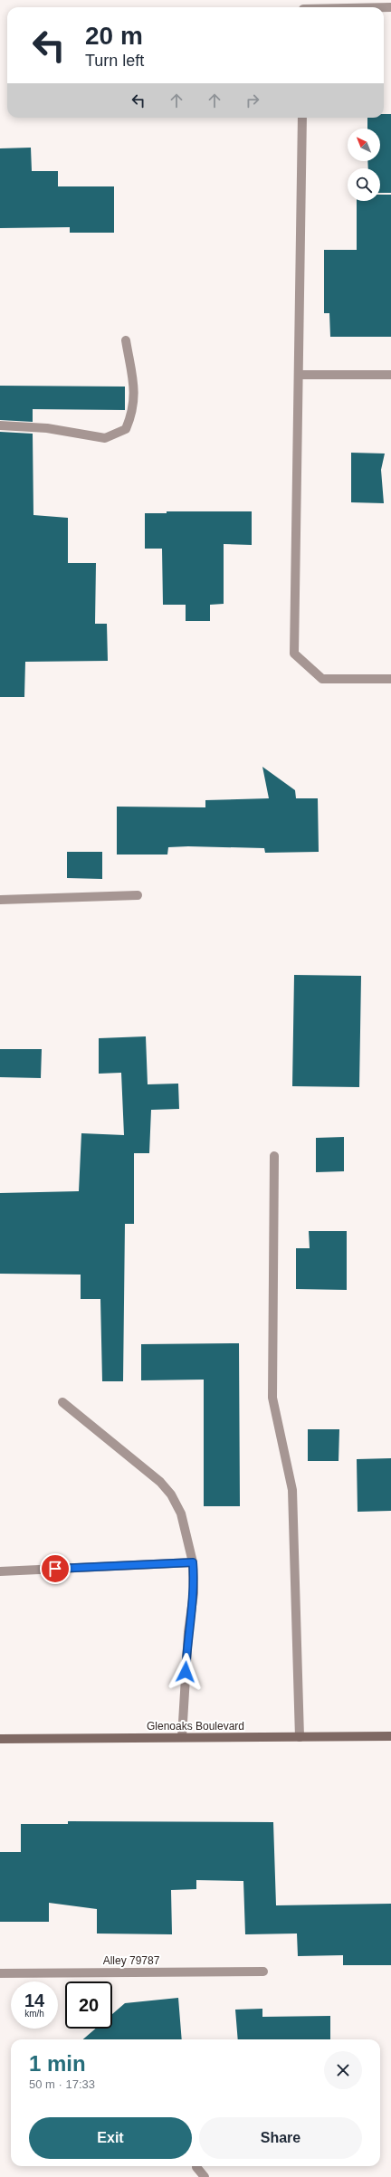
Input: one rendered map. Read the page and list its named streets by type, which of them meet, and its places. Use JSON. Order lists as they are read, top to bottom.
{
  "streets": {
    "main road": ["Glenoaks Boulevard"],
    "street": ["Alley 79787"]
  },
  "north": "top left",
  "page": {
    "turn": ["20 m", "Turn left"],
    "speed": "14 km/h",
    "limit": "20",
    "heading": ["1 min", "50 m · 17:33"],
    "buttons": ["Exit", "Share"]
  }
}
